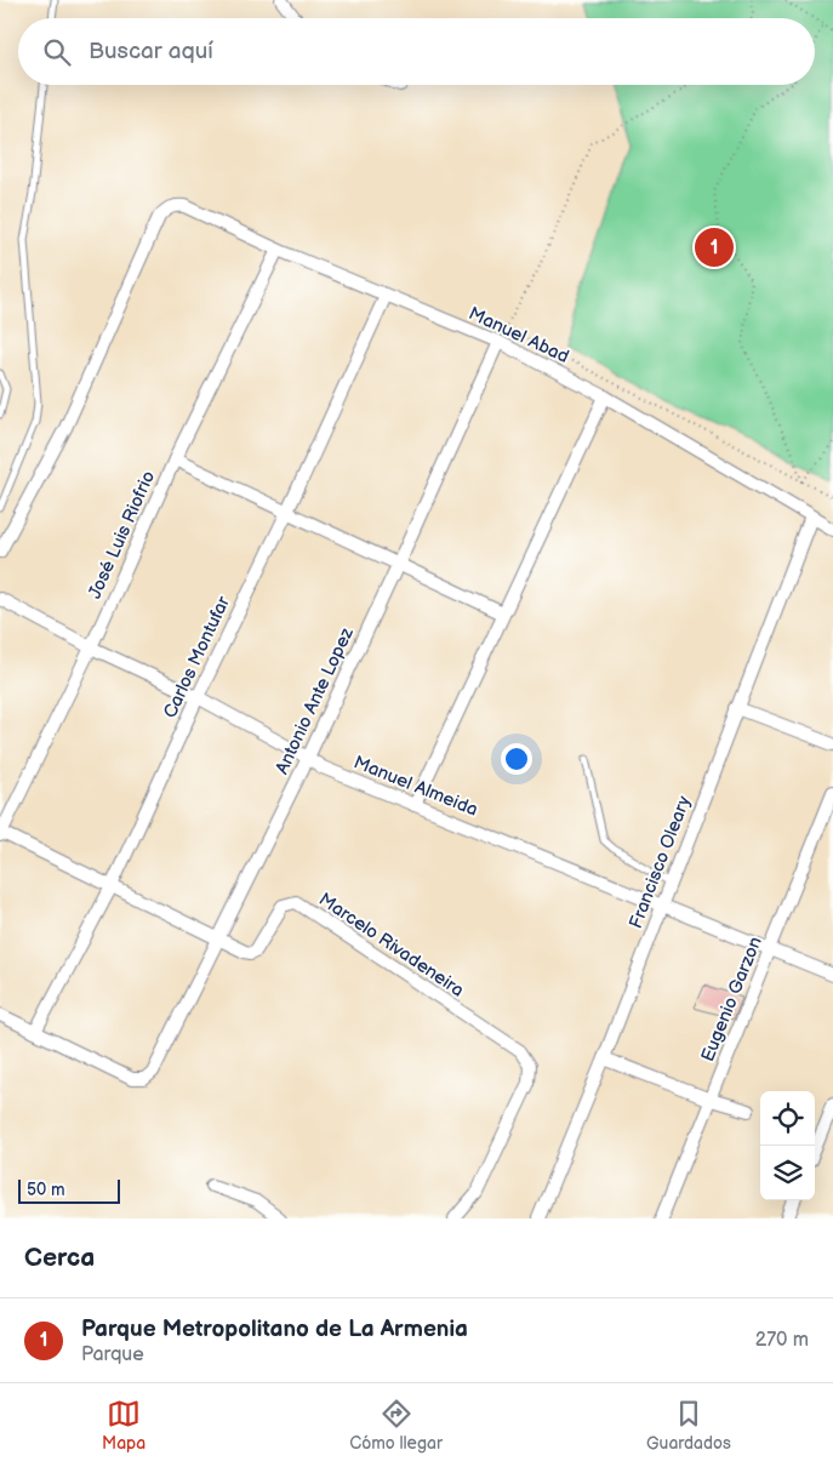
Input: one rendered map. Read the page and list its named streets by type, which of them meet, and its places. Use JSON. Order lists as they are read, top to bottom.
{
  "streets": {
    "street": [
      "Manuel Abad",
      "José Luis Riofrio",
      "Carlos Montufar",
      "Antonio Ante Lopez",
      "Manuel Almeida",
      "Francisco Oleary",
      "Marcelo Rivadeneira",
      "Eugenio Garzon"
    ]
  },
  "crossings": [
    ["Manuel Abad", "José Luis Riofrio"],
    ["Manuel Abad", "Carlos Montufar"],
    ["Manuel Abad", "Antonio Ante Lopez"],
    ["Manuel Abad", "Francisco Oleary"],
    ["José Luis Riofrio", "Manuel Almeida"],
    ["José Luis Riofrio", "Marcelo Rivadeneira"],
    ["Carlos Montufar", "Antonio Ante Lopez"],
    ["Carlos Montufar", "Manuel Almeida"],
    ["Carlos Montufar", "Marcelo Rivadeneira"],
    ["Antonio Ante Lopez", "Manuel Almeida"],
    ["Antonio Ante Lopez", "Marcelo Rivadeneira"],
    ["Manuel Almeida", "Francisco Oleary"],
    ["Manuel Almeida", "Eugenio Garzon"]
  ],
  "scale_bar": "50 m",
  "page": {
    "search": "Buscar aquí",
    "pins": "1",
    "scale": "50 m",
    "heading": "Cerca",
    "list": [
      {
        "mark": "1",
        "name": "Parque Metropolitano de La Armenia",
        "note": "Parque",
        "value": "270 m"
      }
    ],
    "nav": ["Mapa", "Cómo llegar", "Guardados"]
  }
}
